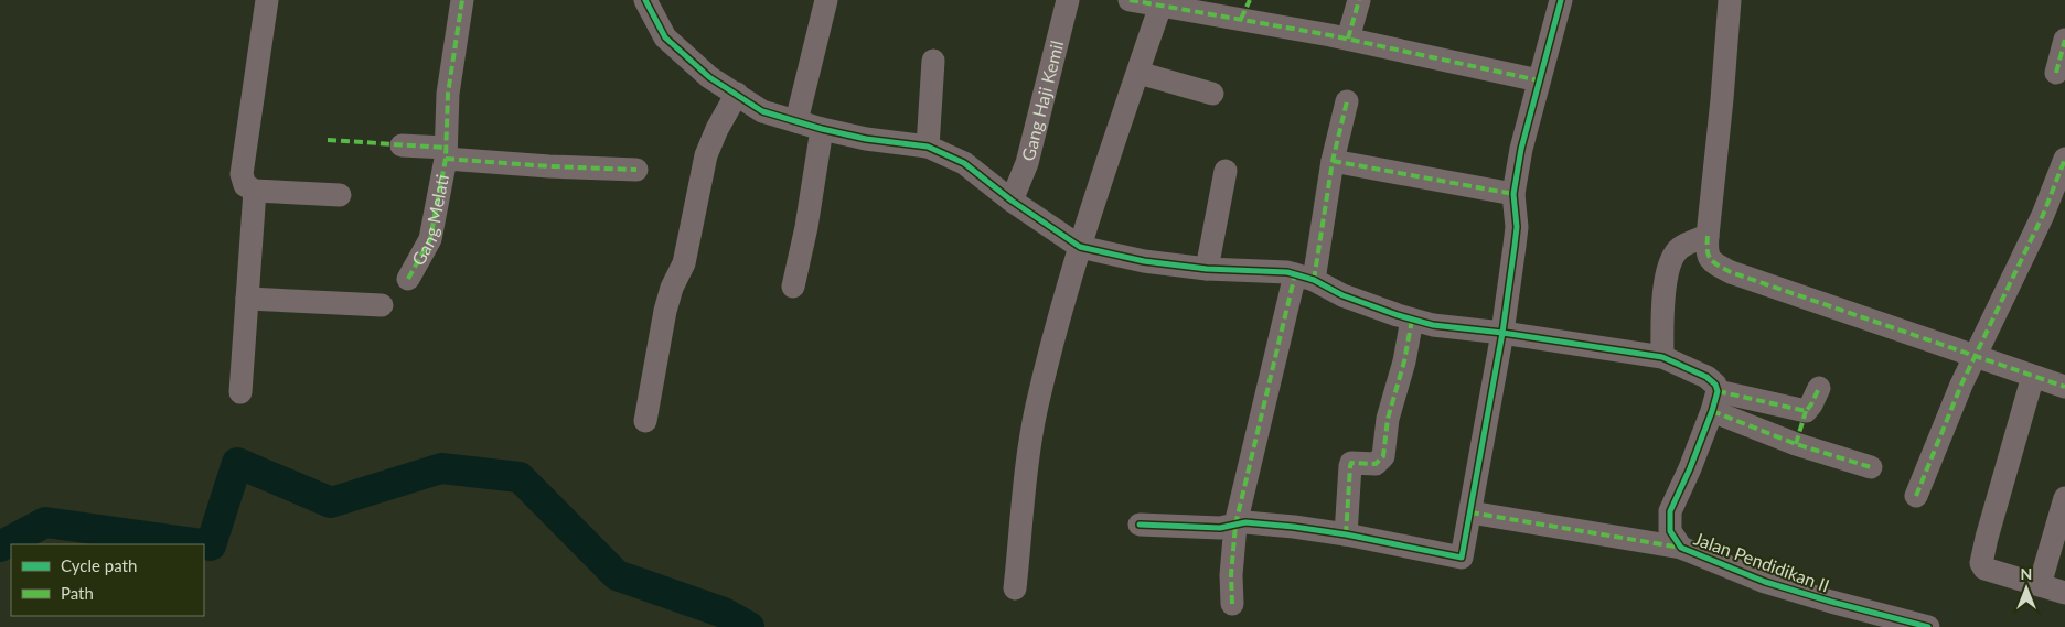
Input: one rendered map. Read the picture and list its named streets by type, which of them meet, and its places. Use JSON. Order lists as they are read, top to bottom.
{
  "streets": {
    "street": ["Gang Haji Kemil", "Gang Melati", "Jalan Pendidikan II"]
  },
  "legend": ["Cycle path", "Path"],
  "north": "top"
}
